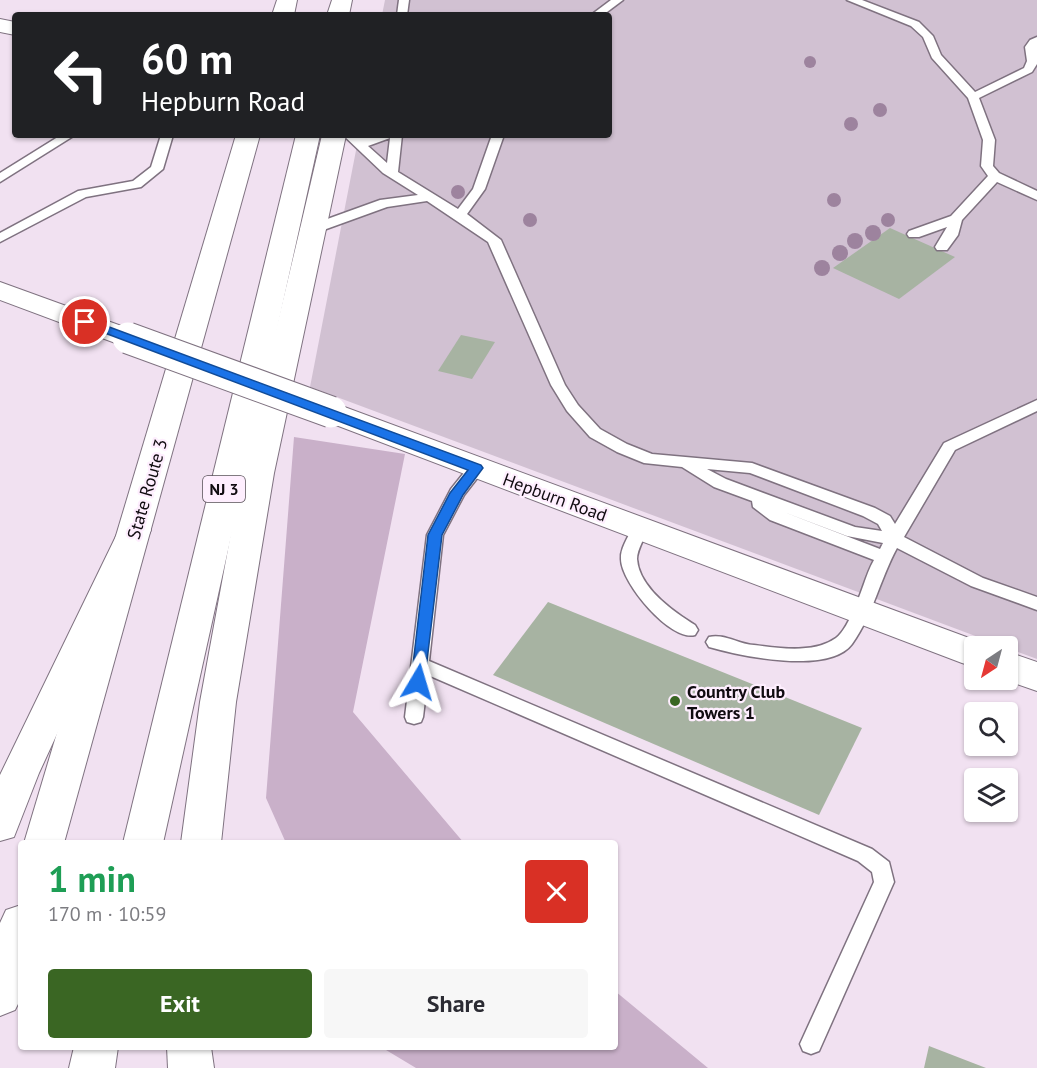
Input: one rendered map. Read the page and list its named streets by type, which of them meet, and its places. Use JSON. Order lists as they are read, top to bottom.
{
  "streets": {
    "main road": ["State Route 3", "NJ 3", "Hepburn Road"]
  },
  "places": ["Country Club Towers 1"],
  "north": "bottom left",
  "page": {
    "turn": ["60 m", "Hepburn Road"],
    "heading": ["1 min", "170 m · 10:59"],
    "buttons": ["Exit", "Share"]
  }
}
